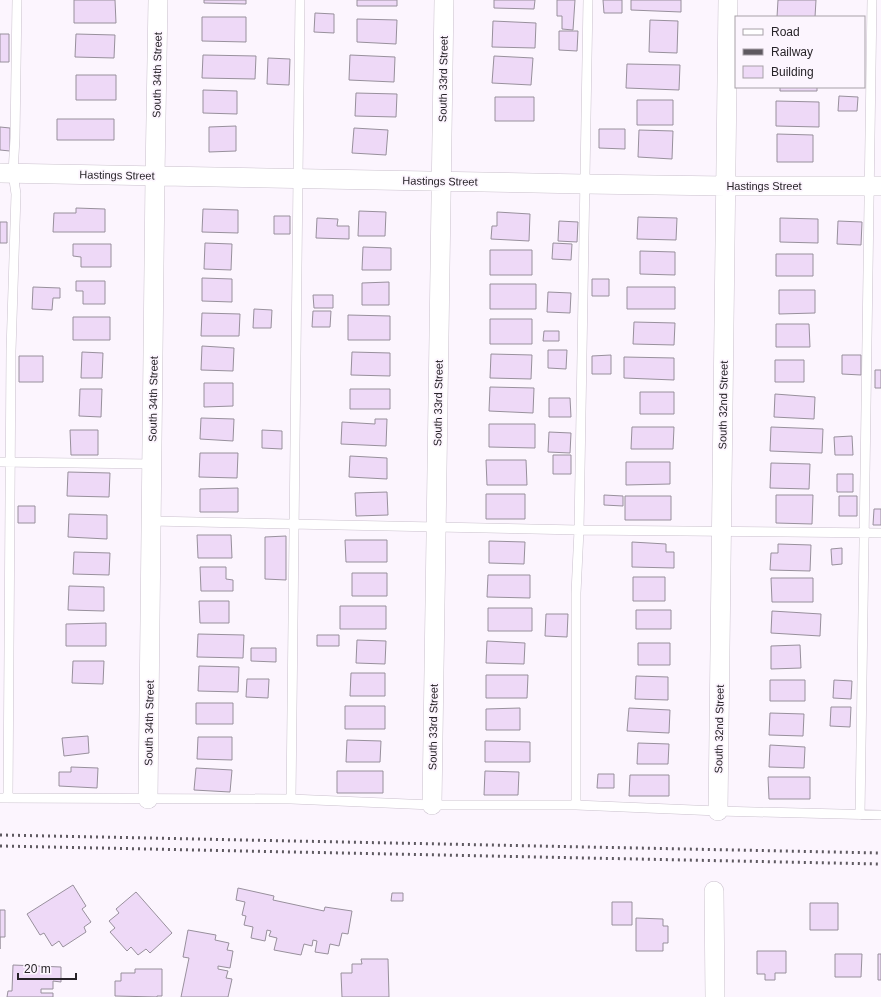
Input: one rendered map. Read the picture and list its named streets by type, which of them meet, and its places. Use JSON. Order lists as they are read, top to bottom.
{
  "streets": {
    "street": [
      "South 34th Street",
      "South 33rd Street",
      "Hastings Street",
      "South 32nd Street"
    ]
  },
  "crossings": [
    ["South 34th Street", "Hastings Street"],
    ["South 33rd Street", "Hastings Street"],
    ["Hastings Street", "South 32nd Street"]
  ],
  "legend": ["Road", "Railway", "Building"],
  "scale_bar": "20 m"
}
